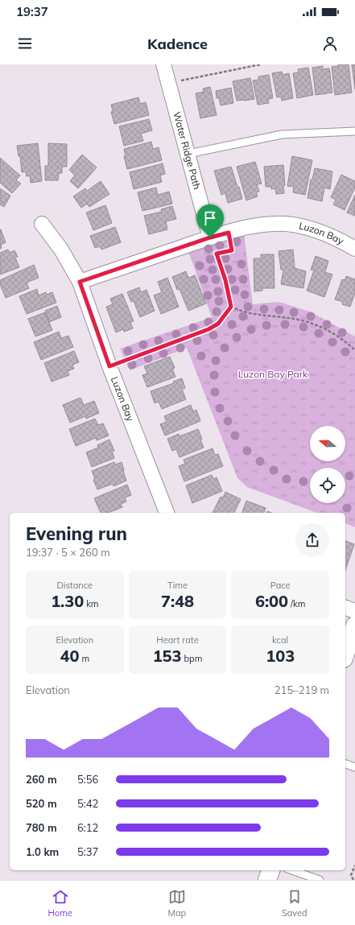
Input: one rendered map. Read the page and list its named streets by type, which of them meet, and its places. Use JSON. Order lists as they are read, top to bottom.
{
  "streets": {
    "street": ["Water Ridge Path", "Luzon Bay"]
  },
  "crossings": [
    ["Water Ridge Path", "Luzon Bay"]
  ],
  "parks": ["Luzon Bay Park"],
  "north": "left",
  "page": {
    "status": "19:37",
    "header": "Kadence",
    "heading": ["Evening run", "19:37 · 5 × 260 m"],
    "stats": [
      ["Distance", "1.30 km"],
      ["Time", "7:48"],
      ["Pace", "6:00 /km"],
      ["Elevation", "40 m"],
      ["Heart rate", "153 bpm"],
      ["kcal", "103"]
    ],
    "chart": ["Elevation", "215–219 m"],
    "list": [
      {
        "name": "260 m",
        "note": "5:56"
      },
      {
        "name": "520 m",
        "note": "5:42"
      },
      {
        "name": "780 m",
        "note": "6:12"
      },
      {
        "name": "1.0 km",
        "note": "5:37"
      }
    ],
    "tabs": ["Home", "Map", "Saved"]
  }
}
